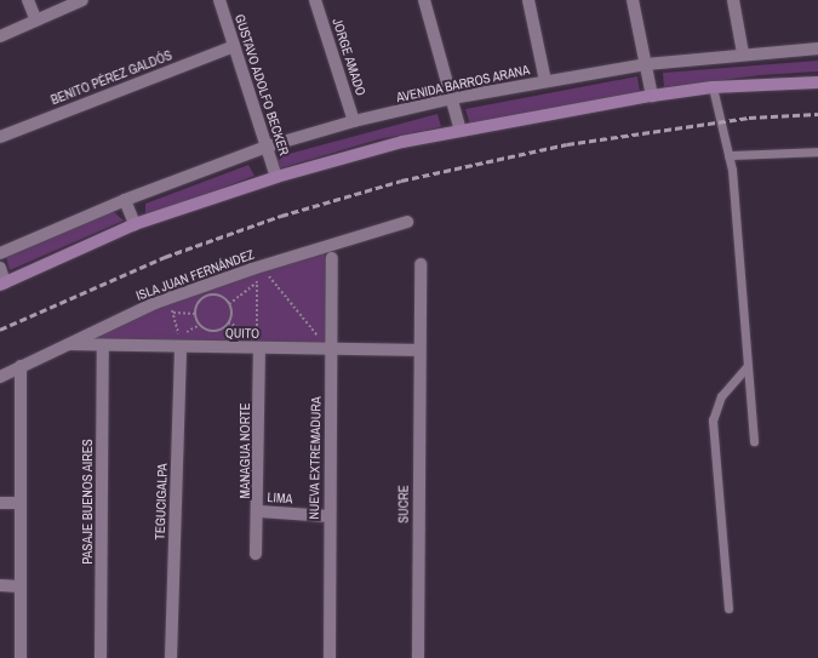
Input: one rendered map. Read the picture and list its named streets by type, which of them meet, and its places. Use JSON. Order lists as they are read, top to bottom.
{
  "streets": {
    "street": [
      "JORGE AMADO",
      "BENITO PÉREZ GALDÓS",
      "AVENIDA BARROS ARANA",
      "GUSTAVO ADOLFO BECKER",
      "ISLA JUAN FERNÁNDEZ",
      "QUITO",
      "MANAGUA NORTE",
      "NUEVA EXTREMADURA",
      "LIMA",
      "PASAJE BUENOS AIRES",
      "TEGUCIGALPA",
      "SUCRE"
    ]
  },
  "crossings": [
    ["JORGE AMADO", "AVENIDA BARROS ARANA"],
    ["BENITO PÉREZ GALDÓS", "GUSTAVO ADOLFO BECKER"],
    ["AVENIDA BARROS ARANA", "GUSTAVO ADOLFO BECKER"],
    ["ISLA JUAN FERNÁNDEZ", "QUITO"],
    ["QUITO", "MANAGUA NORTE"],
    ["QUITO", "NUEVA EXTREMADURA"],
    ["QUITO", "PASAJE BUENOS AIRES"],
    ["QUITO", "TEGUCIGALPA"],
    ["QUITO", "SUCRE"],
    ["MANAGUA NORTE", "LIMA"],
    ["NUEVA EXTREMADURA", "LIMA"]
  ]
}
